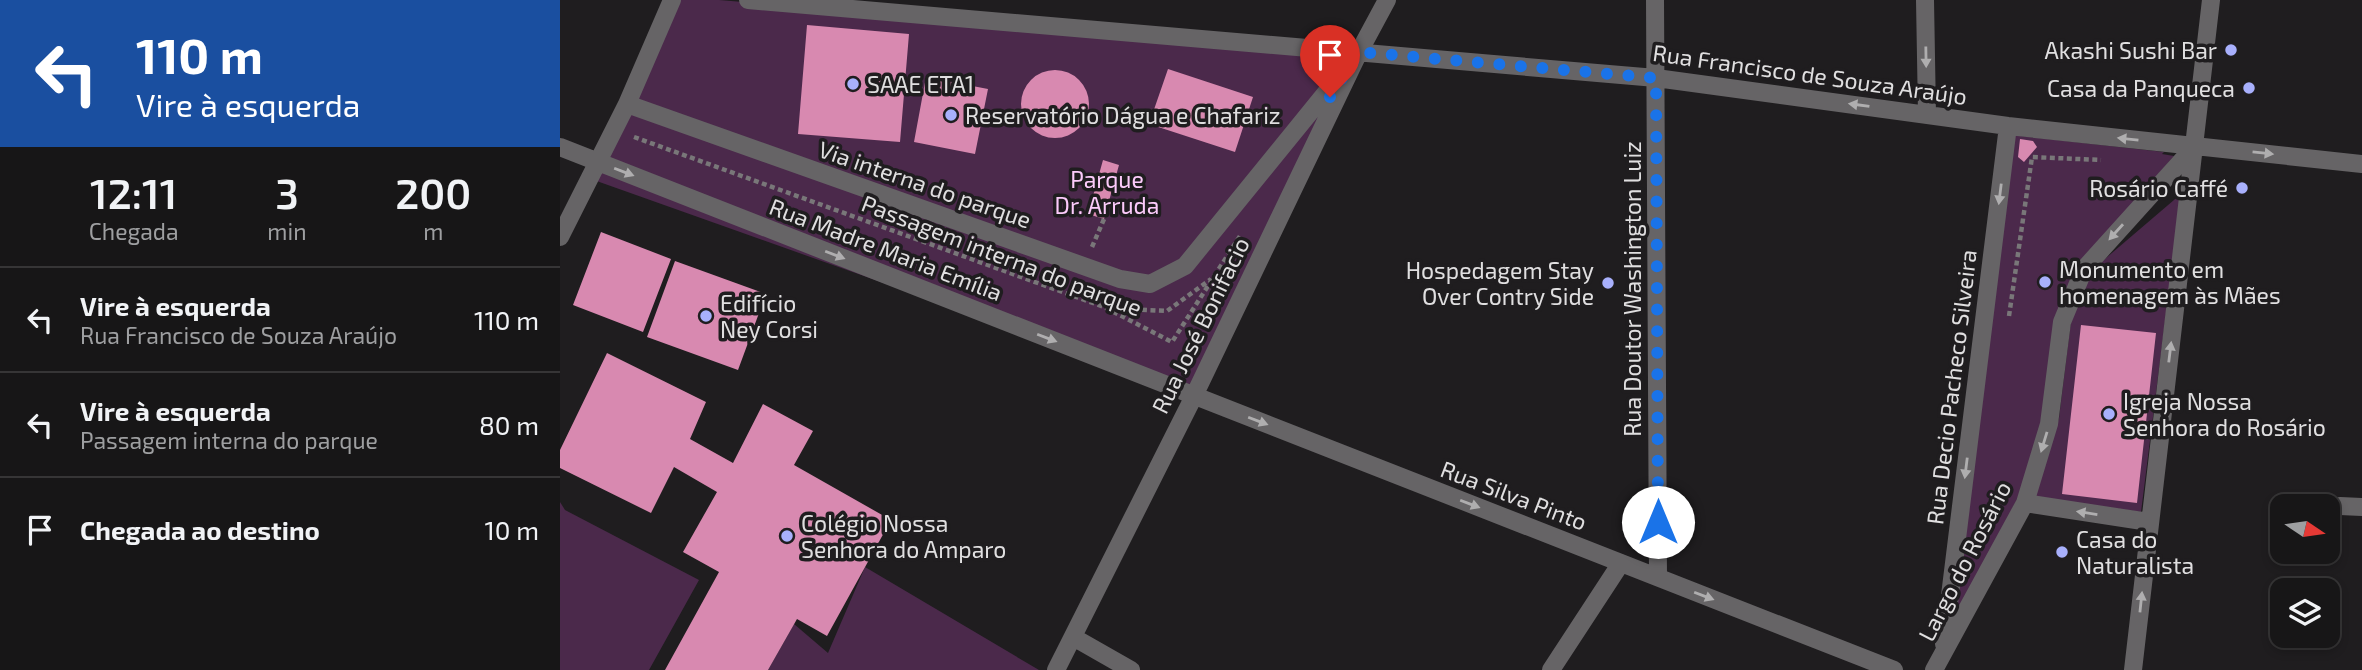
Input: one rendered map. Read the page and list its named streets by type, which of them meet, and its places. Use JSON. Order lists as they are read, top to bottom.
{
  "streets": {
    "street": [
      "Rua Francisco de Souza Araújo",
      "Via interna do parque",
      "Rua Madre Maria Emília",
      "Rua Doutor Washington Luiz",
      "Rua José Bonifacio",
      "Rua Decio Pacheco Silveira",
      "Rua Silva Pinto",
      "Largo do Rosário"
    ],
    "path": ["Passagem interna do parque"]
  },
  "crossings": [
    ["Rua Francisco de Souza Araújo", "Via interna do parque"],
    ["Rua Francisco de Souza Araújo", "Rua Doutor Washington Luiz"],
    ["Rua Francisco de Souza Araújo", "Rua José Bonifacio"],
    ["Rua Francisco de Souza Araújo", "Rua Decio Pacheco Silveira"],
    ["Rua Francisco de Souza Araújo", "Largo do Rosário"],
    ["Via interna do parque", "Rua José Bonifacio"],
    ["Rua Madre Maria Emília", "Rua José Bonifacio"],
    ["Rua Madre Maria Emília", "Rua Silva Pinto"],
    ["Rua Doutor Washington Luiz", "Rua Silva Pinto"],
    ["Rua José Bonifacio", "Rua Silva Pinto"],
    ["Rua Decio Pacheco Silveira", "Largo do Rosário"]
  ],
  "one_way": ["Rua Madre Maria Emília", "Rua Decio Pacheco Silveira", "Rua Silva Pinto"],
  "parks": ["Parque Dr. Arruda"],
  "places": [
    "Akashi Sushi Bar",
    "SAAE ETA1",
    "Casa da Panqueca",
    "Reservatório Dágua e Chafariz",
    "Rosário Caffé",
    "Monumento em homenagem às Mães",
    "Hospedagem Stay Over Contry Side",
    "Edifício Ney Corsi",
    "Igreja Nossa Senhora do Rosário",
    "Colégio Nossa Senhora do Amparo",
    "Casa do Naturalista"
  ],
  "north": "right",
  "page": {
    "turn": ["110 m", "Vire à esquerda"],
    "eta": [
      "12:11",
      "Chegada",
      "3",
      "min",
      "200",
      "m"
    ],
    "list": [
      {
        "name": "Vire à esquerda",
        "note": "Rua Francisco de Souza Araújo",
        "value": "110 m"
      },
      {
        "name": "Vire à esquerda",
        "note": "Passagem interna do parque",
        "value": "80 m"
      },
      {
        "name": "Chegada ao destino",
        "value": "10 m"
      }
    ]
  }
}
